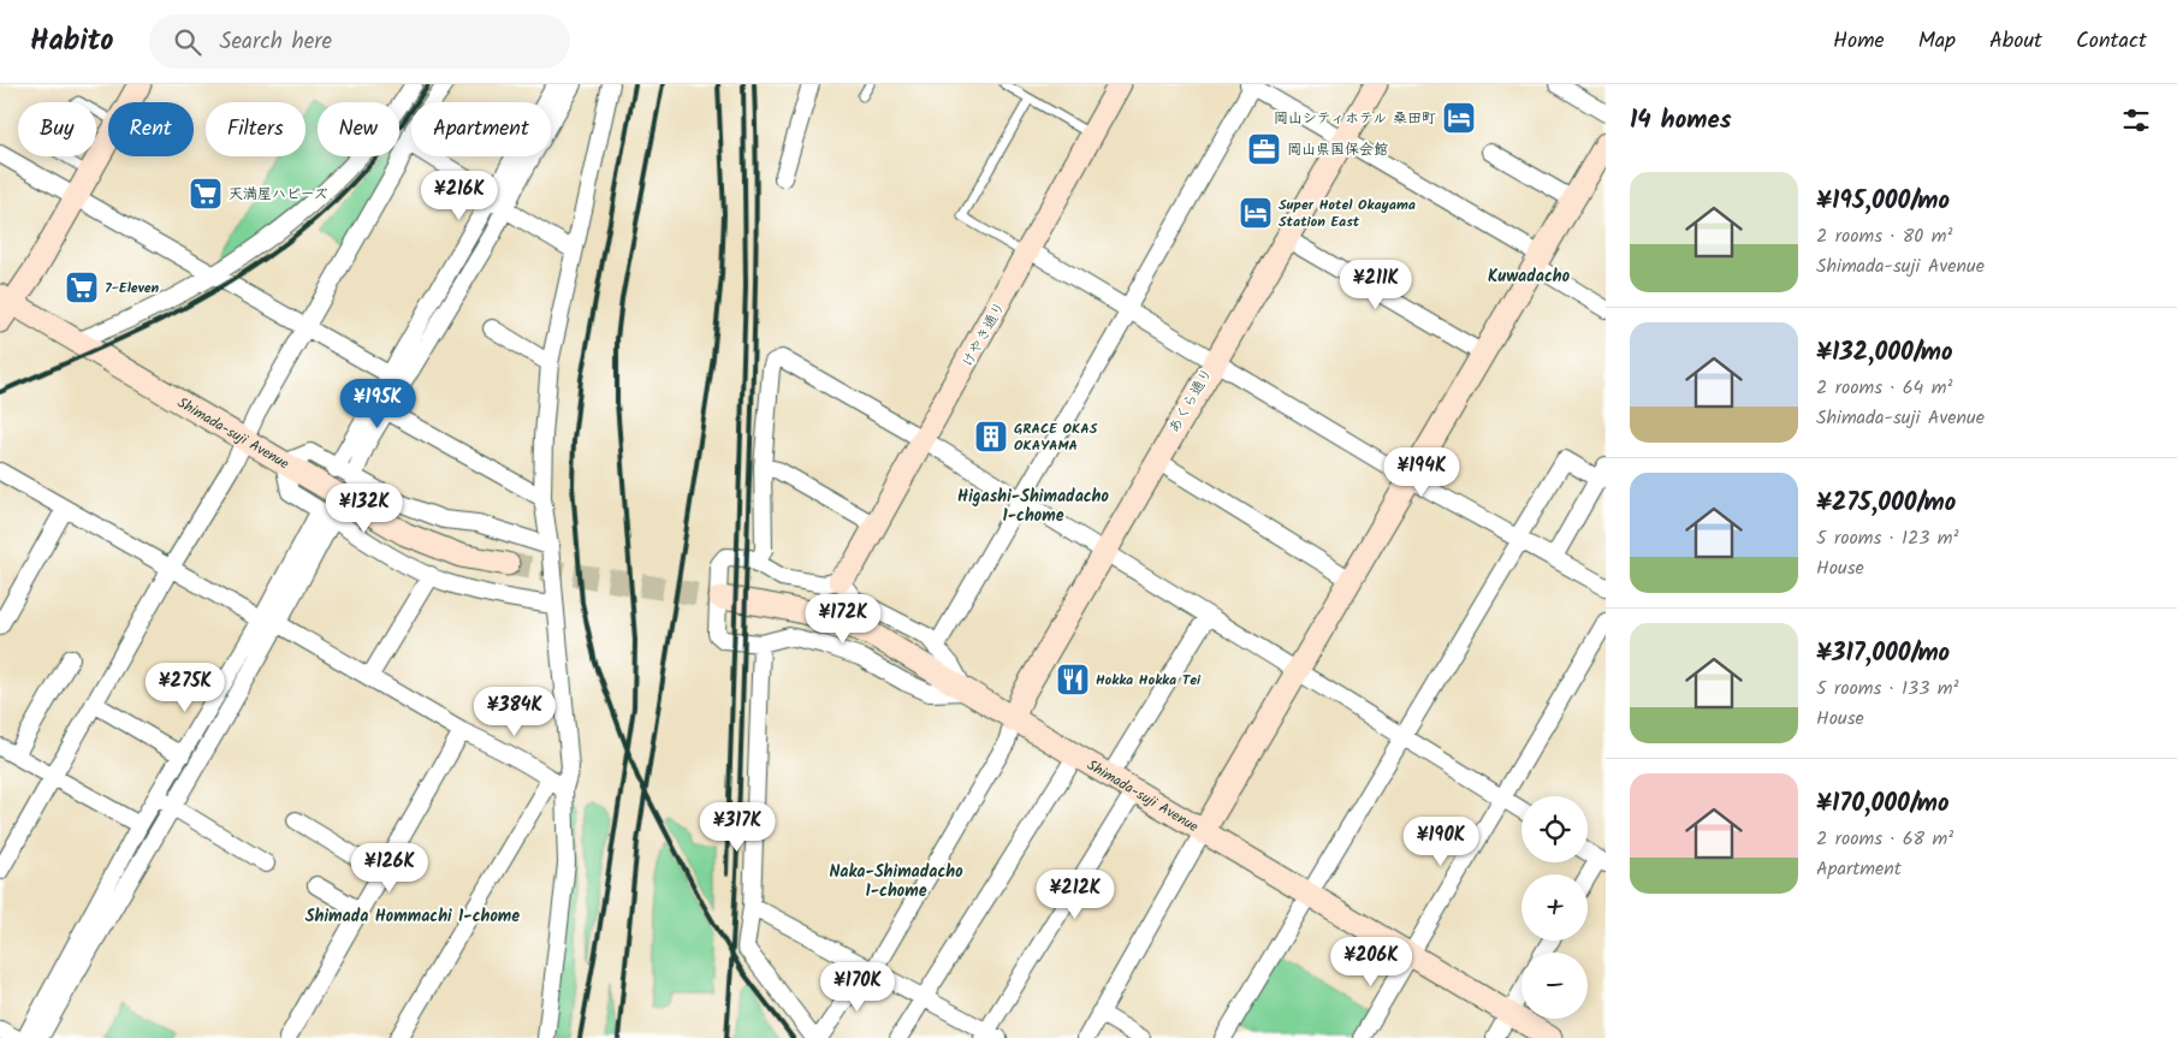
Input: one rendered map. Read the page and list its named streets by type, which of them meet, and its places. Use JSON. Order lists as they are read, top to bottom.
{
  "streets": {
    "street": ["けやき通り", "あくら通り", "Shimada-suji Avenue"]
  },
  "crossings": [
    ["あくら通り", "Shimada-suji Avenue"]
  ],
  "districts": [
    "Kuwadacho",
    "Higashi-Shimadacho 1-chome",
    "Naka-Shimadacho 1-chome",
    "Shimada Hommachi 1-chome"
  ],
  "places": {
    "hotel": ["岡山シティホテル 桑田町", "Super Hotel Okayama Station East"],
    "office": ["岡山県国保会館"],
    "supermarket": ["天満屋ハピーズ", "7-Eleven"],
    "building": ["GRACE OKAS OKAYAMA"],
    "restaurant": ["Hokka Hokka Tei"]
  },
  "page": {
    "header": "Habito",
    "search": "Search here",
    "nav": [
      "Home",
      "Map",
      "About",
      "Contact"
    ],
    "heading": "14 homes",
    "chip": [
      "Buy",
      "Rent",
      "Filters",
      "New",
      "Apartment"
    ],
    "list": [
      {
        "name": "¥195,000/mo",
        "note": "2 rooms · 80 m² · Shimada-suji Avenue"
      },
      {
        "name": "¥132,000/mo",
        "note": "2 rooms · 64 m² · Shimada-suji Avenue"
      },
      {
        "name": "¥275,000/mo",
        "note": "5 rooms · 123 m² · House"
      },
      {
        "name": "¥317,000/mo",
        "note": "5 rooms · 133 m² · House"
      },
      {
        "name": "¥170,000/mo",
        "note": "2 rooms · 68 m² · Apartment"
      }
    ],
    "price": [
      "¥216K",
      "¥211K",
      "¥195K",
      "¥194K",
      "¥132K",
      "¥172K",
      "¥275K",
      "¥384K",
      "¥317K",
      "¥190K",
      "¥126K",
      "¥212K",
      "¥206K",
      "¥170K"
    ],
    "map_buttons": ["+", "−"]
  }
}
